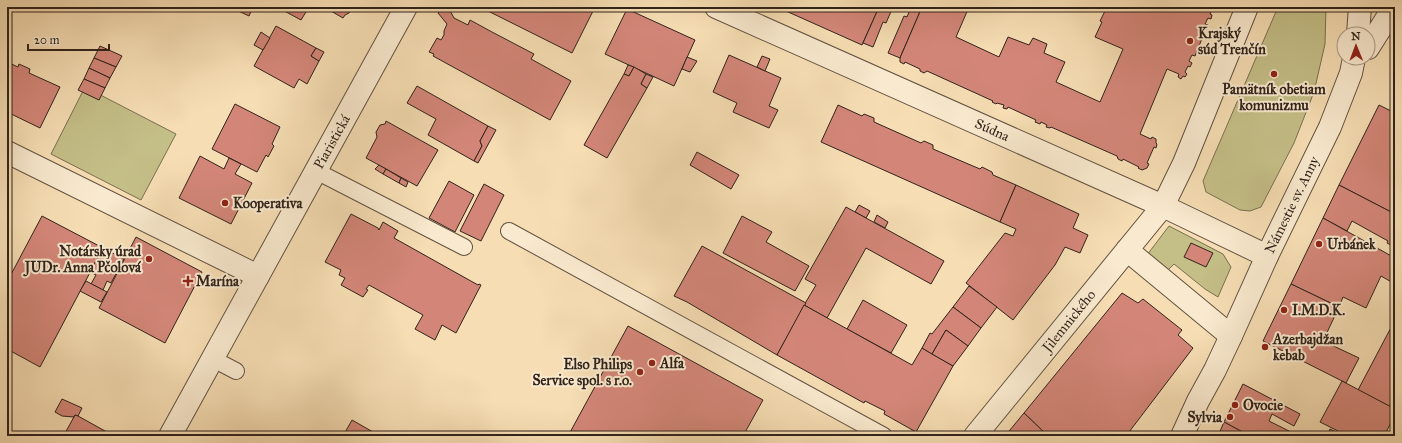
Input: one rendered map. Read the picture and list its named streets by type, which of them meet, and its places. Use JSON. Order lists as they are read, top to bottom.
{
  "streets": {
    "street": [
      "Súdna",
      "Piaristická",
      "Námestie sv. Anny",
      "Jilemnického"
    ]
  },
  "crossings": [
    ["Súdna", "Námestie sv. Anny"],
    ["Súdna", "Jilemnického"]
  ],
  "places": {
    "other": [
      "Krajský súd Trenčín",
      "Pamätník obetiam komunizmu",
      "Kooperativa",
      "Urbánek",
      "Notársky úrad JUDr. Anna Pčolová",
      "I.M.D.K.",
      "Azerbajdžan kebab",
      "Alfa",
      "Elso Philips Service spol. s r.o.",
      "Ovocie",
      "Sylvia"
    ],
    "health": ["Marína"]
  },
  "scale_bar": "20 m",
  "north": "top"
}
